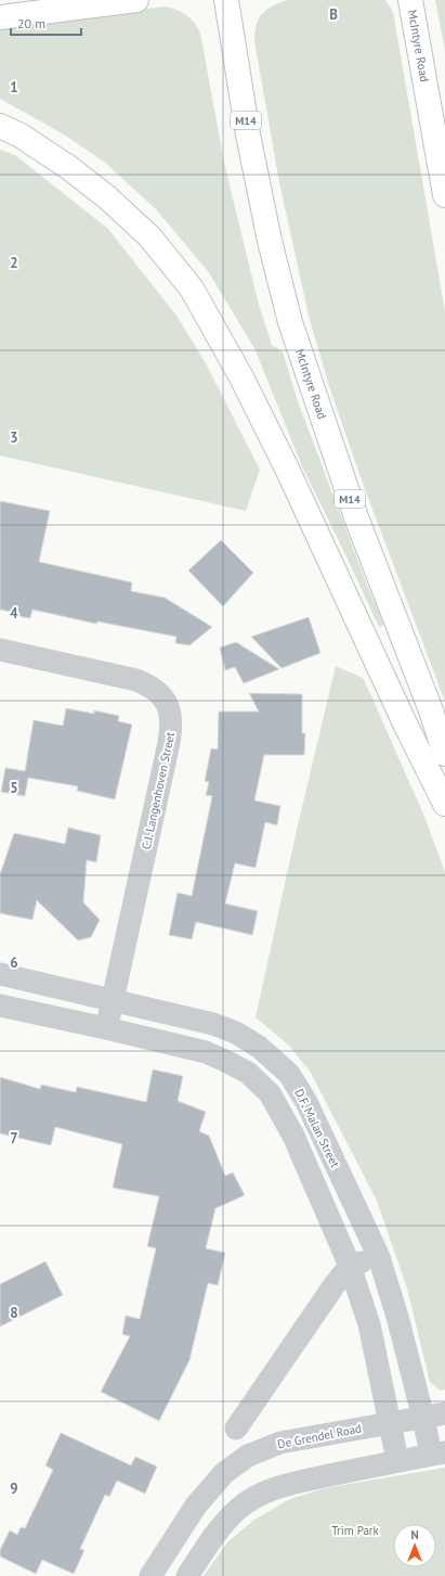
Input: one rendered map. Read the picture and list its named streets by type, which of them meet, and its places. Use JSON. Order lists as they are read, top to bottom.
{
  "streets": {
    "main road": ["McIntyre Road", "M14"],
    "street": ["C.J. Langenhoven Street", "D.F. Malan Street", "De Grendel Road"]
  },
  "crossings": [
    ["C.J. Langenhoven Street", "D.F. Malan Street"],
    ["D.F. Malan Street", "De Grendel Road"]
  ],
  "parks": ["Trim Park"],
  "scale_bar": "20 m",
  "north": "top",
  "grid": {
    "columns": ["B"],
    "rows": [
      "1",
      "2",
      "3",
      "4",
      "5",
      "6",
      "7",
      "8",
      "9"
    ]
  }
}
